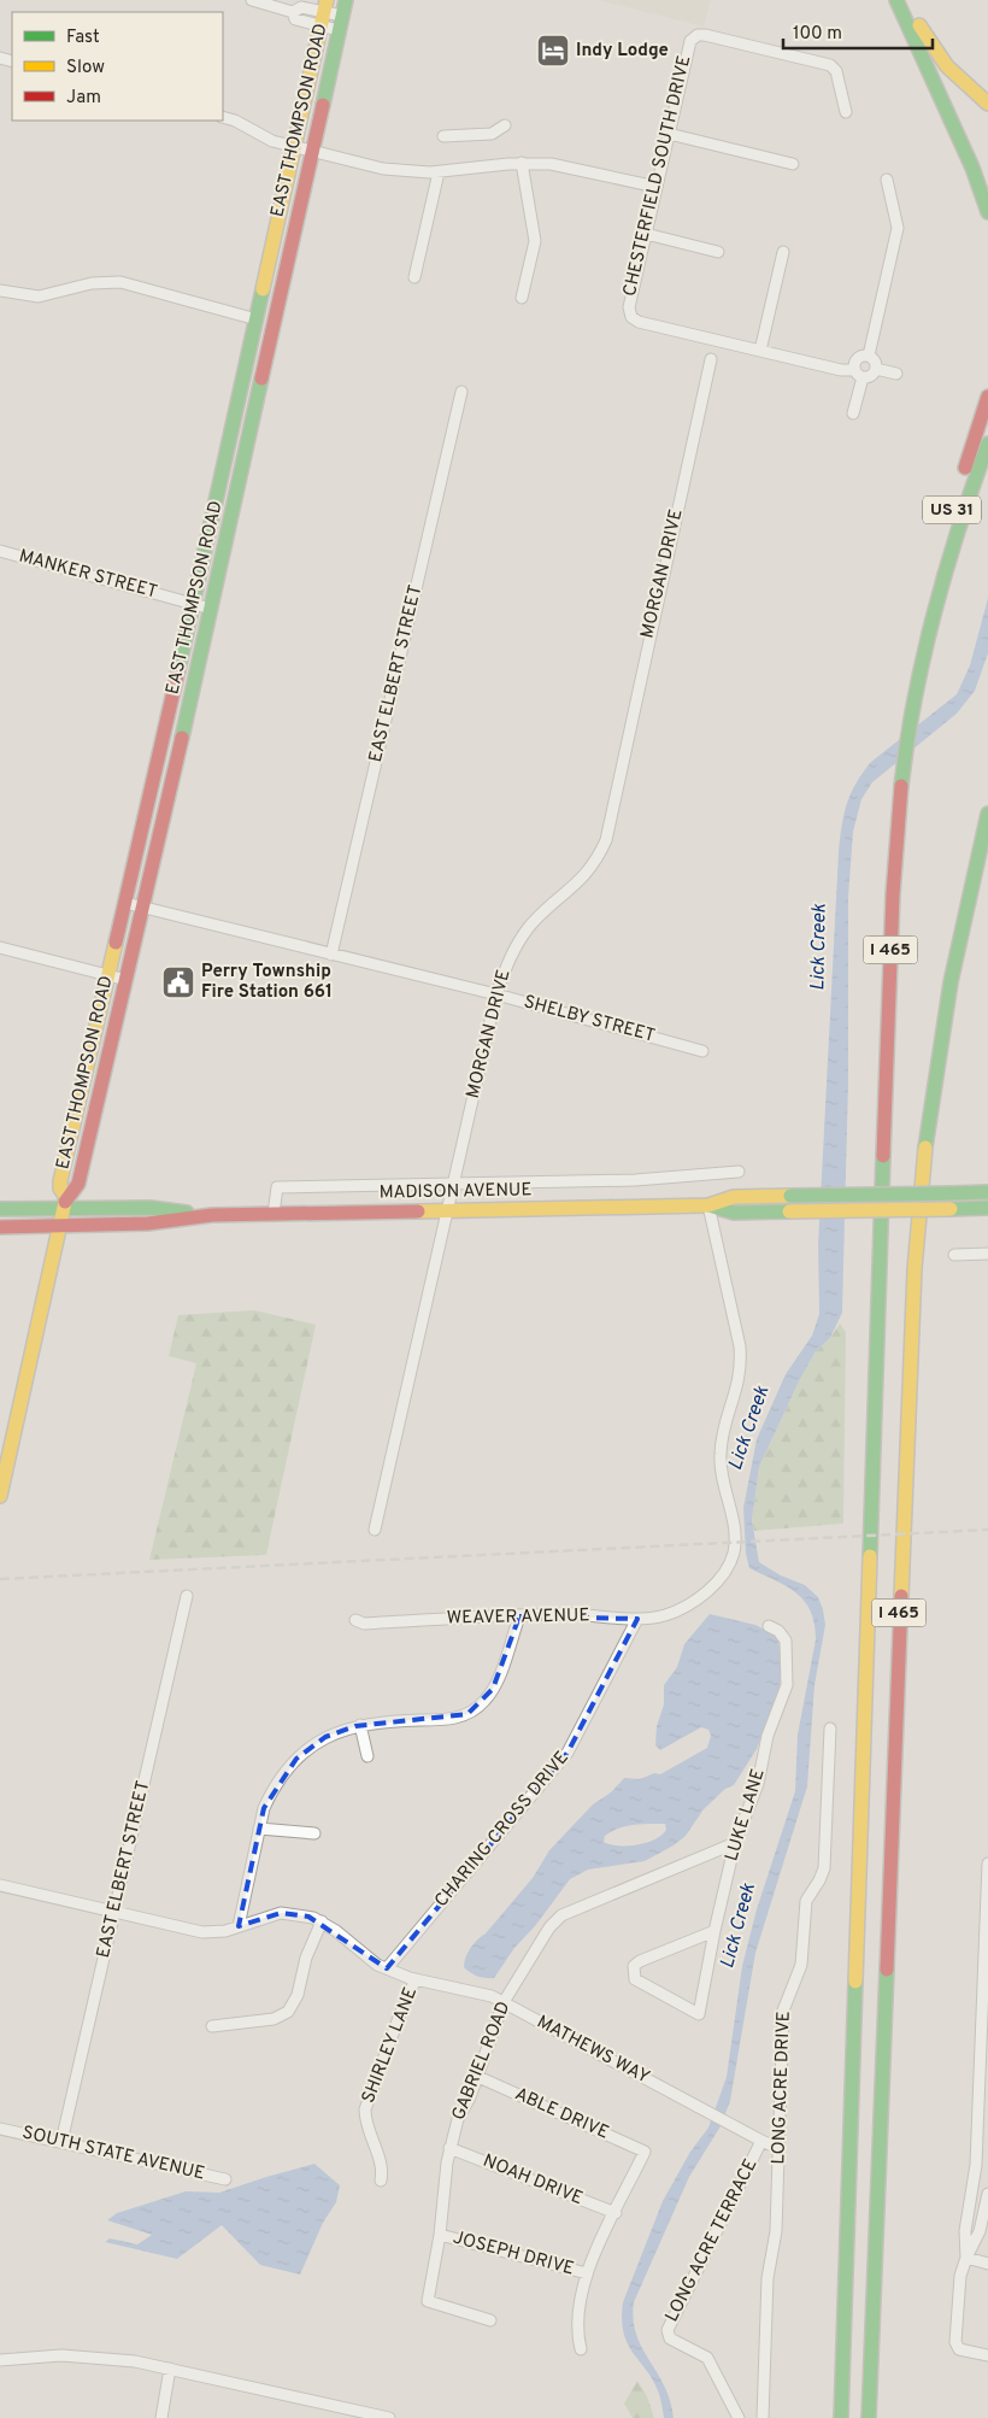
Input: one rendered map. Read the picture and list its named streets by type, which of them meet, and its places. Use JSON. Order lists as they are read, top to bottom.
{
  "streets": {
    "main road": [
      "EAST THOMPSON ROAD",
      "US 31",
      "I 465",
      "MADISON AVENUE"
    ],
    "street": [
      "CHESTERFIELD SOUTH DRIVE",
      "MORGAN DRIVE",
      "MANKER STREET",
      "EAST ELBERT STREET",
      "SHELBY STREET",
      "WEAVER AVENUE",
      "LUKE LANE",
      "CHARING CROSS DRIVE",
      "SHIRLEY LANE",
      "MATHEWS WAY",
      "GABRIEL ROAD",
      "LONG ACRE DRIVE",
      "ABLE DRIVE",
      "SOUTH STATE AVENUE",
      "NOAH DRIVE",
      "LONG ACRE TERRACE",
      "JOSEPH DRIVE"
    ]
  },
  "crossings": [
    ["EAST THOMPSON ROAD", "MANKER STREET"],
    ["EAST THOMPSON ROAD", "SHELBY STREET"],
    ["EAST THOMPSON ROAD", "MADISON AVENUE"],
    ["US 31", "I 465"],
    ["MORGAN DRIVE", "SHELBY STREET"],
    ["MORGAN DRIVE", "MADISON AVENUE"],
    ["EAST ELBERT STREET", "SHELBY STREET"],
    ["EAST ELBERT STREET", "MATHEWS WAY"],
    ["EAST ELBERT STREET", "SOUTH STATE AVENUE"],
    ["MADISON AVENUE", "WEAVER AVENUE"],
    ["WEAVER AVENUE", "CHARING CROSS DRIVE"],
    ["LUKE LANE", "GABRIEL ROAD"],
    ["CHARING CROSS DRIVE", "MATHEWS WAY"],
    ["SHIRLEY LANE", "MATHEWS WAY"],
    ["MATHEWS WAY", "GABRIEL ROAD"],
    ["MATHEWS WAY", "LONG ACRE DRIVE"],
    ["MATHEWS WAY", "LONG ACRE TERRACE"],
    ["GABRIEL ROAD", "ABLE DRIVE"],
    ["GABRIEL ROAD", "NOAH DRIVE"],
    ["GABRIEL ROAD", "JOSEPH DRIVE"],
    ["ABLE DRIVE", "NOAH DRIVE"]
  ],
  "water": ["Lick Creek"],
  "places": {
    "hotel": ["Indy Lodge"],
    "public building": ["Perry Township Fire Station 661"]
  },
  "legend": ["Fast", "Slow", "Jam"],
  "scale_bar": "100 m"
}
